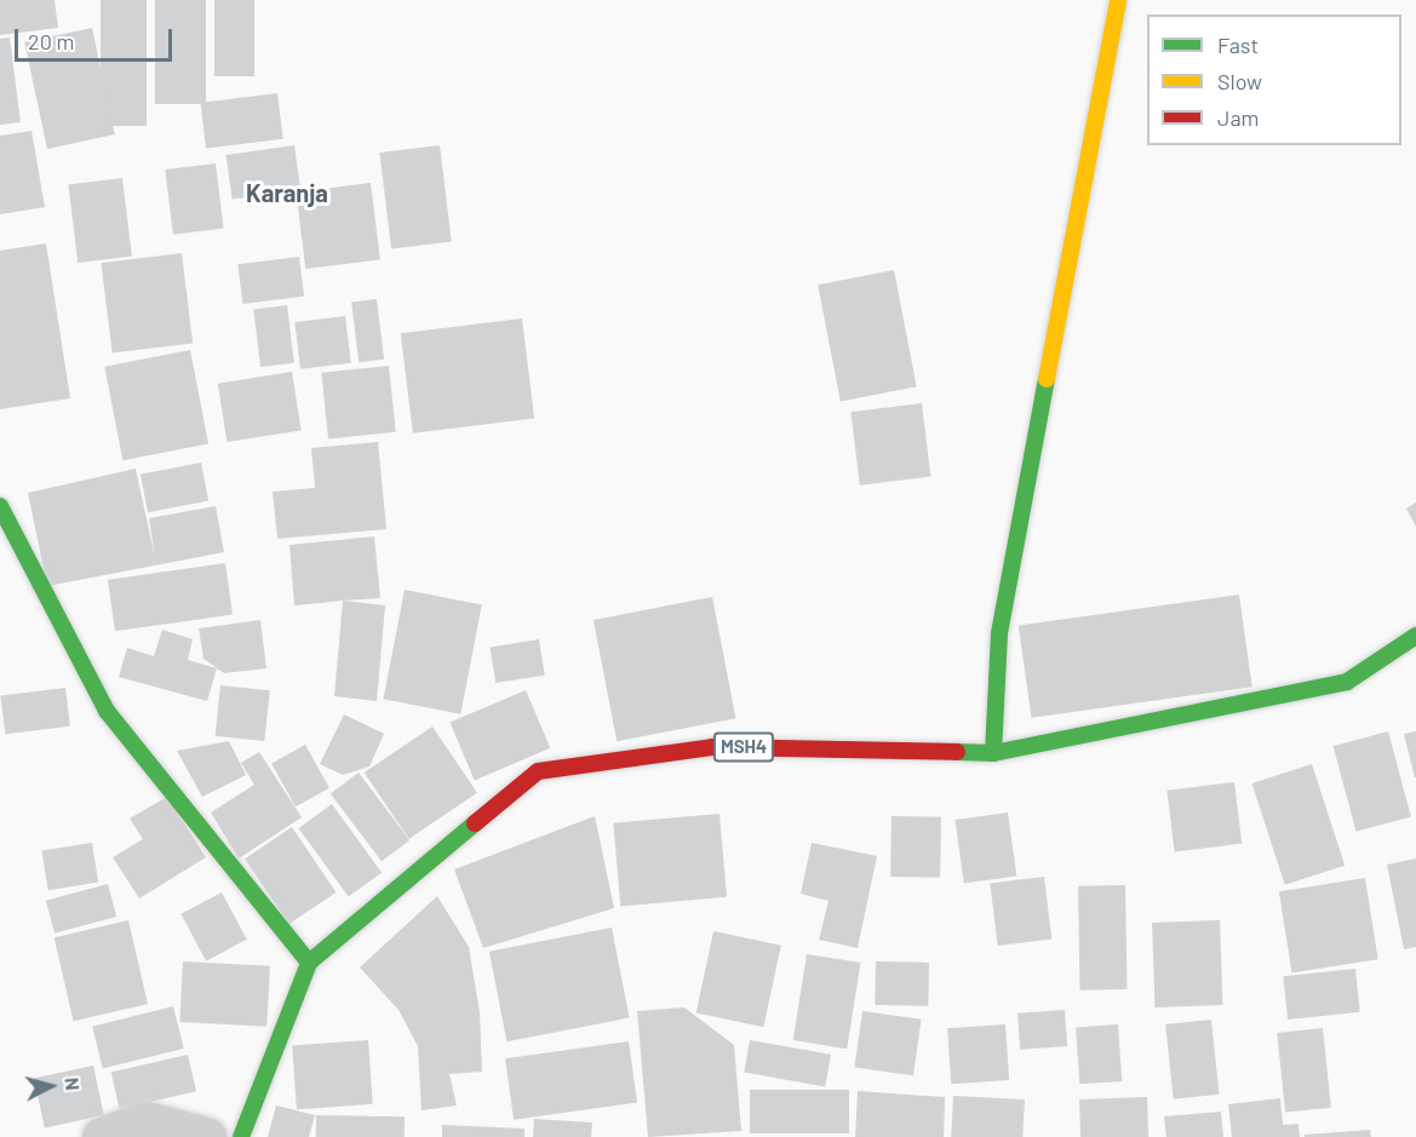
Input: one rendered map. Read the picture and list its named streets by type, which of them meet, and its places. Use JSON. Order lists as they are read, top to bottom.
{
  "streets": {
    "main road": ["MSH4"]
  },
  "districts": ["Karanja"],
  "legend": ["Fast", "Slow", "Jam"],
  "scale_bar": "20 m",
  "north": "right"
}
